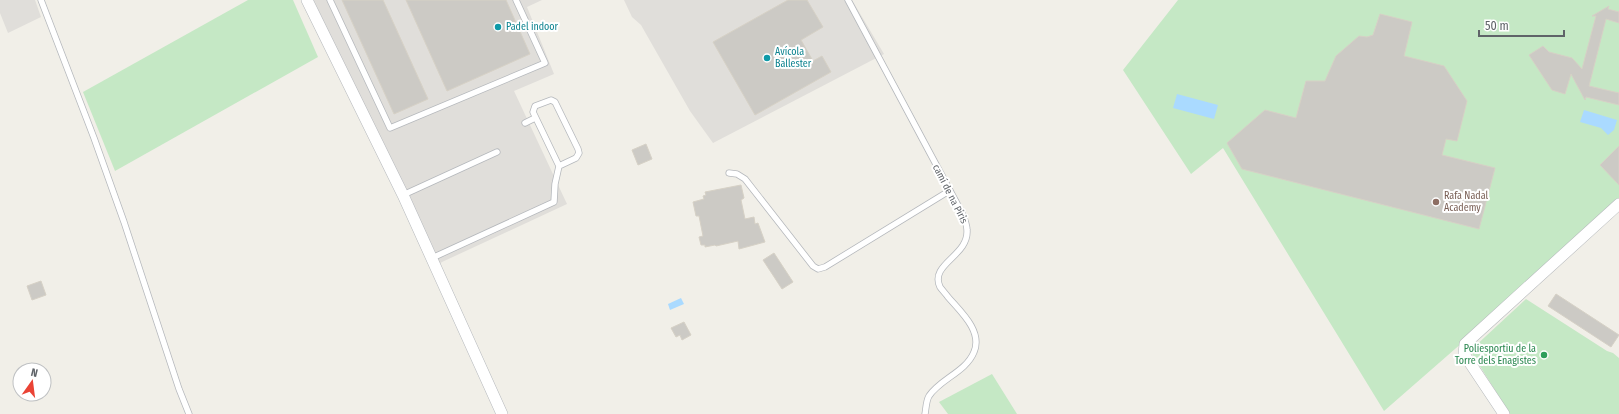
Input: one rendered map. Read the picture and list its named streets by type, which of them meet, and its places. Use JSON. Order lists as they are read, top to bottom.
{
  "streets": {
    "lane": ["camí de na Piris"]
  },
  "places": [
    "Padel indoor",
    "Avícola Ballester",
    "Rafa Nadal Academy",
    "Poliesportiu de la Torre dels Enagistes"
  ],
  "scale_bar": "50 m",
  "north": "top"
}
